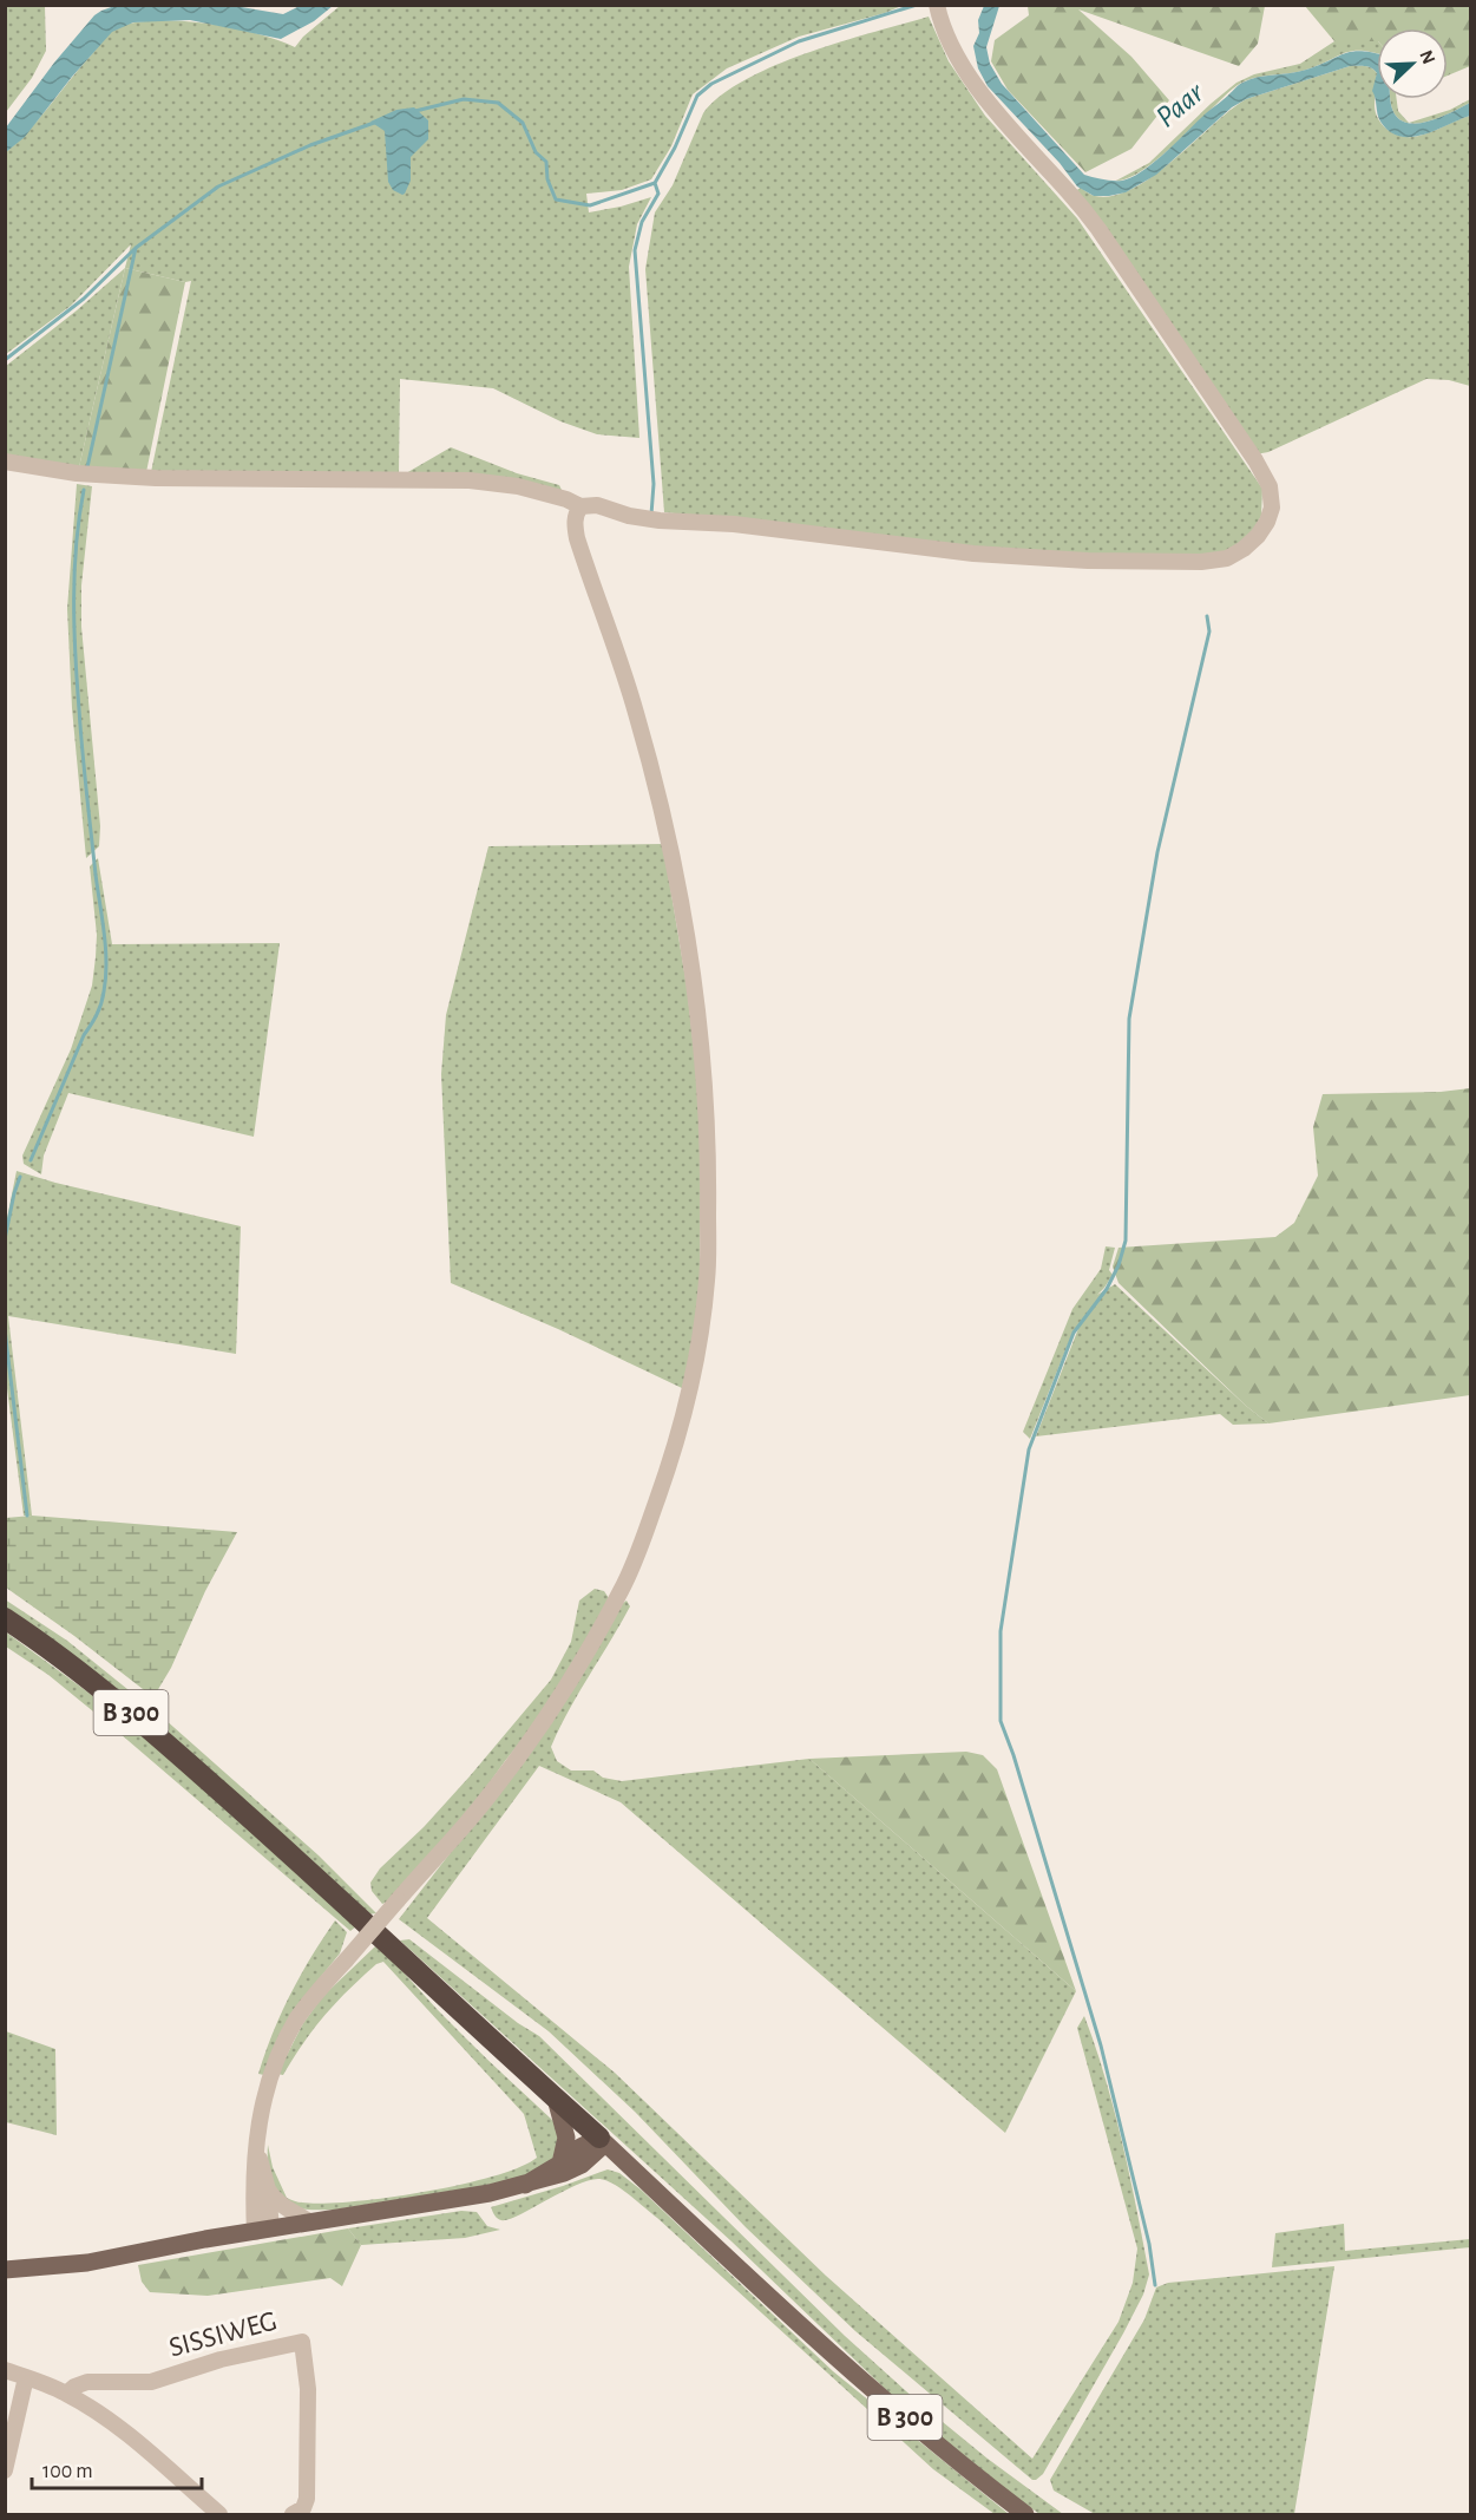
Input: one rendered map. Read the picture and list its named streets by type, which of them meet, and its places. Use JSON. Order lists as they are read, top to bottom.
{
  "streets": {
    "highway": ["B 300"],
    "street": ["SISSIWEG"]
  },
  "water": ["Paar"],
  "scale_bar": "100 m",
  "north": "top right"
}
